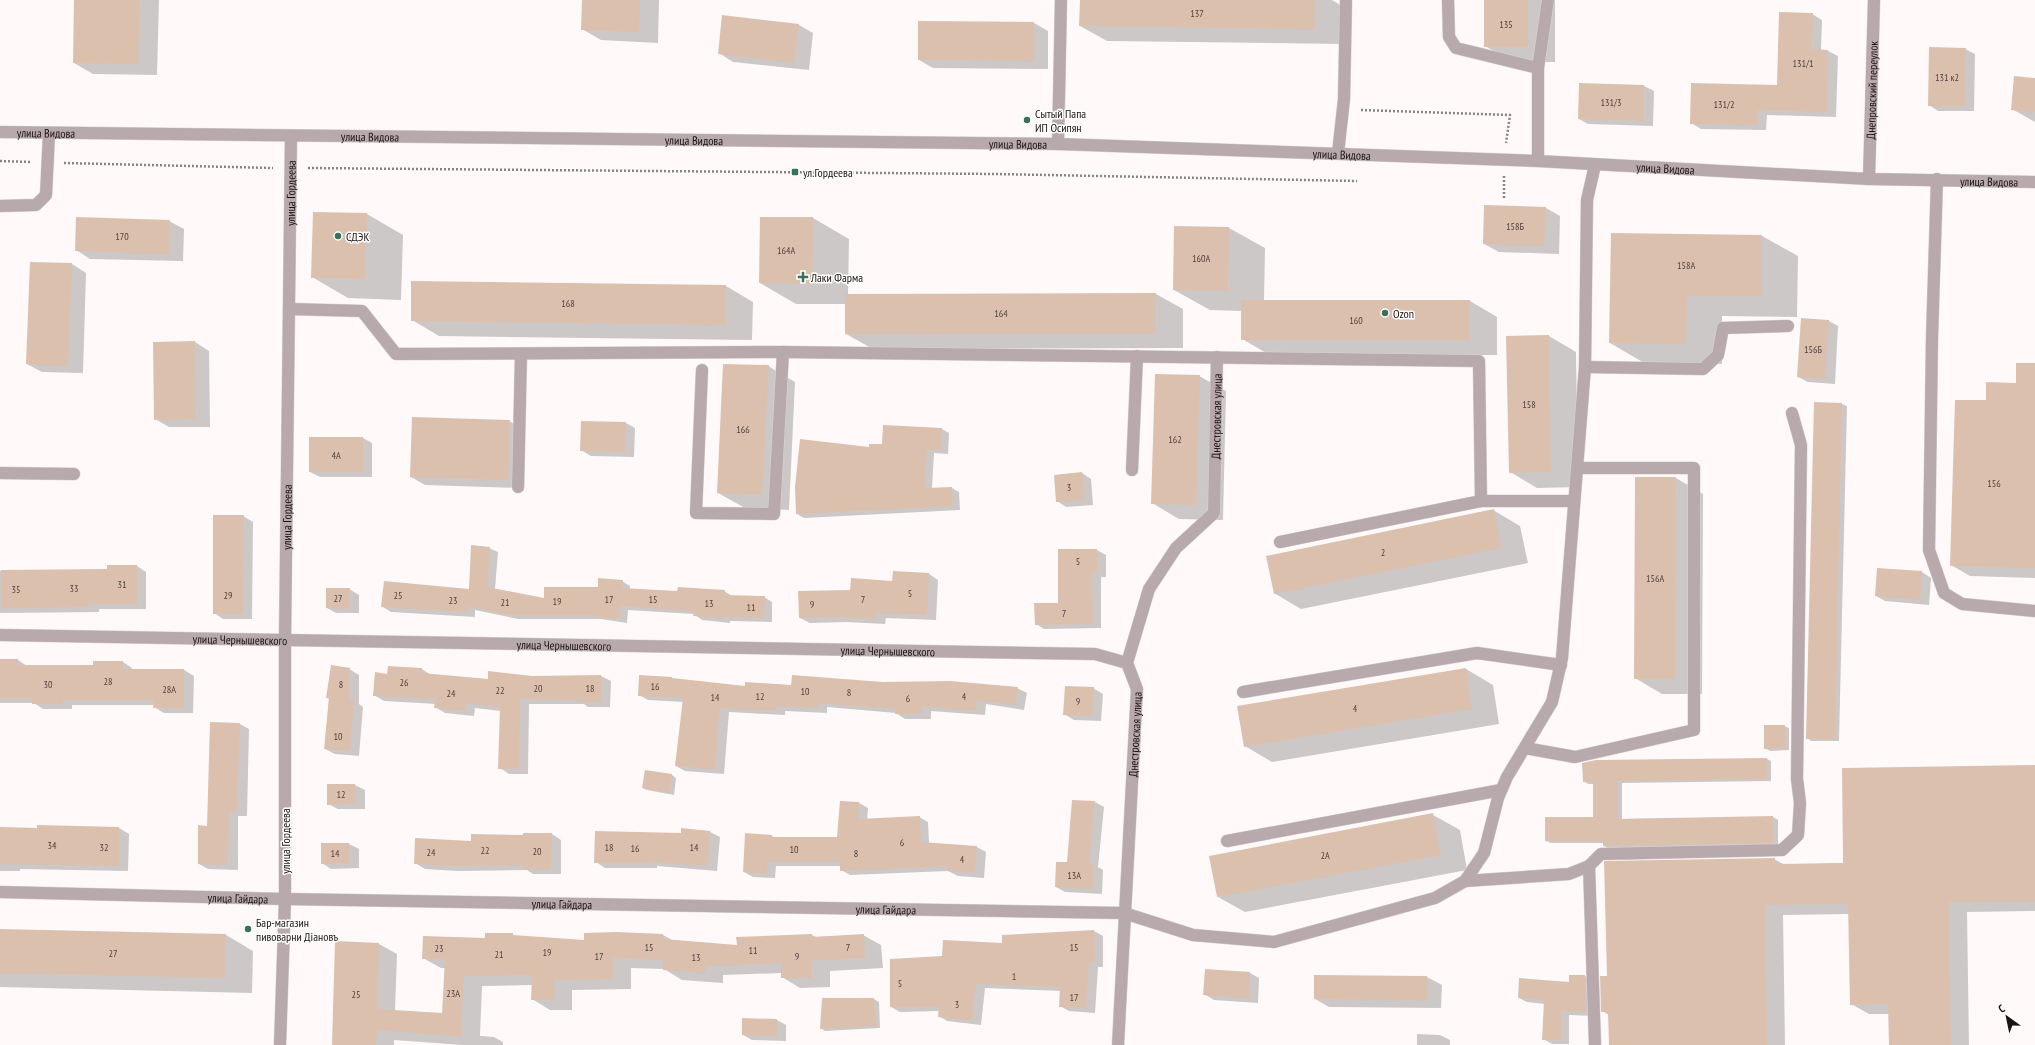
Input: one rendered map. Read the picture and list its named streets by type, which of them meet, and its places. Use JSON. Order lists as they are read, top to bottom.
{
  "streets": {
    "street": [
      "Днепровский переулок",
      "улица Видова",
      "улица Гордеева",
      "Днестровская улица",
      "улица Чернышевского",
      "улица Гайдара"
    ]
  },
  "crossings": [
    ["Днепровский переулок", "улица Видова"],
    ["улица Видова", "улица Гордеева"],
    ["улица Гордеева", "улица Чернышевского"],
    ["улица Гордеева", "улица Гайдара"],
    ["Днестровская улица", "улица Чернышевского"],
    ["Днестровская улица", "улица Гайдара"]
  ],
  "places": {
    "other": [
      "Сытый Папа ИП Осипян",
      "СДЭК",
      "Ozon",
      "Бар-магазин пивоварни Дiановъ"
    ],
    "transit": ["ул.Гордеева"],
    "health": ["Лаки Фарма"]
  },
  "house_numbers": [
    "137",
    "135",
    "131/1",
    "131 к2",
    "131/3",
    "131/2",
    "158Б",
    "170",
    "164А",
    "160А",
    "158А",
    "168",
    "164",
    "160",
    "156Б",
    "158",
    "166",
    "162",
    "4А",
    "156",
    "3",
    "2",
    "5",
    "156А",
    "31",
    "33",
    "35",
    "5",
    "29",
    "25",
    "27",
    "17",
    "15",
    "7",
    "23",
    "19",
    "21",
    "13",
    "9",
    "11",
    "7",
    "28",
    "26",
    "30",
    "8",
    "16",
    "20",
    "18",
    "28А",
    "22",
    "10",
    "8",
    "24",
    "12",
    "4",
    "14",
    "6",
    "9",
    "4",
    "10",
    "12",
    "6",
    "34",
    "32",
    "18",
    "14",
    "16",
    "10",
    "22",
    "20",
    "24",
    "14",
    "8",
    "2А",
    "4",
    "13А",
    "15",
    "7",
    "15",
    "23",
    "11",
    "19",
    "27",
    "21",
    "17",
    "9",
    "13",
    "1",
    "5",
    "23А",
    "25",
    "17",
    "3"
  ],
  "north": "top left"
}
